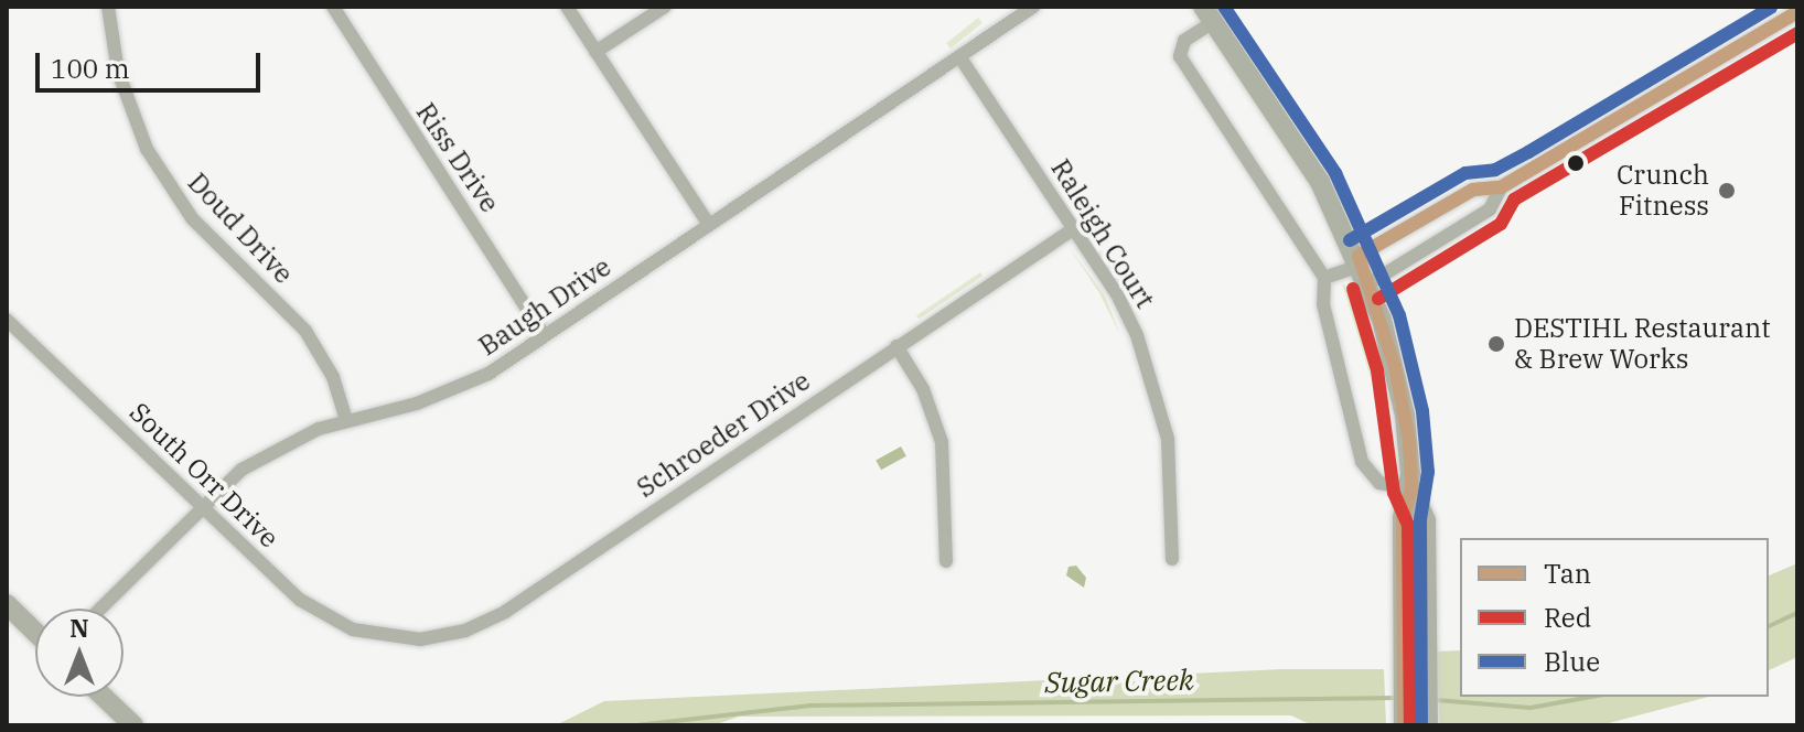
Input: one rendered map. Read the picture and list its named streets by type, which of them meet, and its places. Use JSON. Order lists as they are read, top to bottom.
{
  "streets": {
    "street": [
      "Riss Drive",
      "Doud Drive",
      "Raleigh Court",
      "Baugh Drive",
      "Schroeder Drive",
      "South Orr Drive"
    ]
  },
  "crossings": [
    ["Riss Drive", "Baugh Drive"],
    ["Doud Drive", "Baugh Drive"],
    ["Raleigh Court", "Baugh Drive"],
    ["Raleigh Court", "Schroeder Drive"],
    ["Baugh Drive", "South Orr Drive"],
    ["Schroeder Drive", "South Orr Drive"]
  ],
  "water": ["Sugar Creek"],
  "places": ["Crunch Fitness", "DESTIHL Restaurant & Brew Works"],
  "lines": ["transit line Blue", "transit line Tan", "transit line Red"],
  "legend": ["Tan", "Red", "Blue"],
  "scale_bar": "100 m",
  "north": "top"
}
